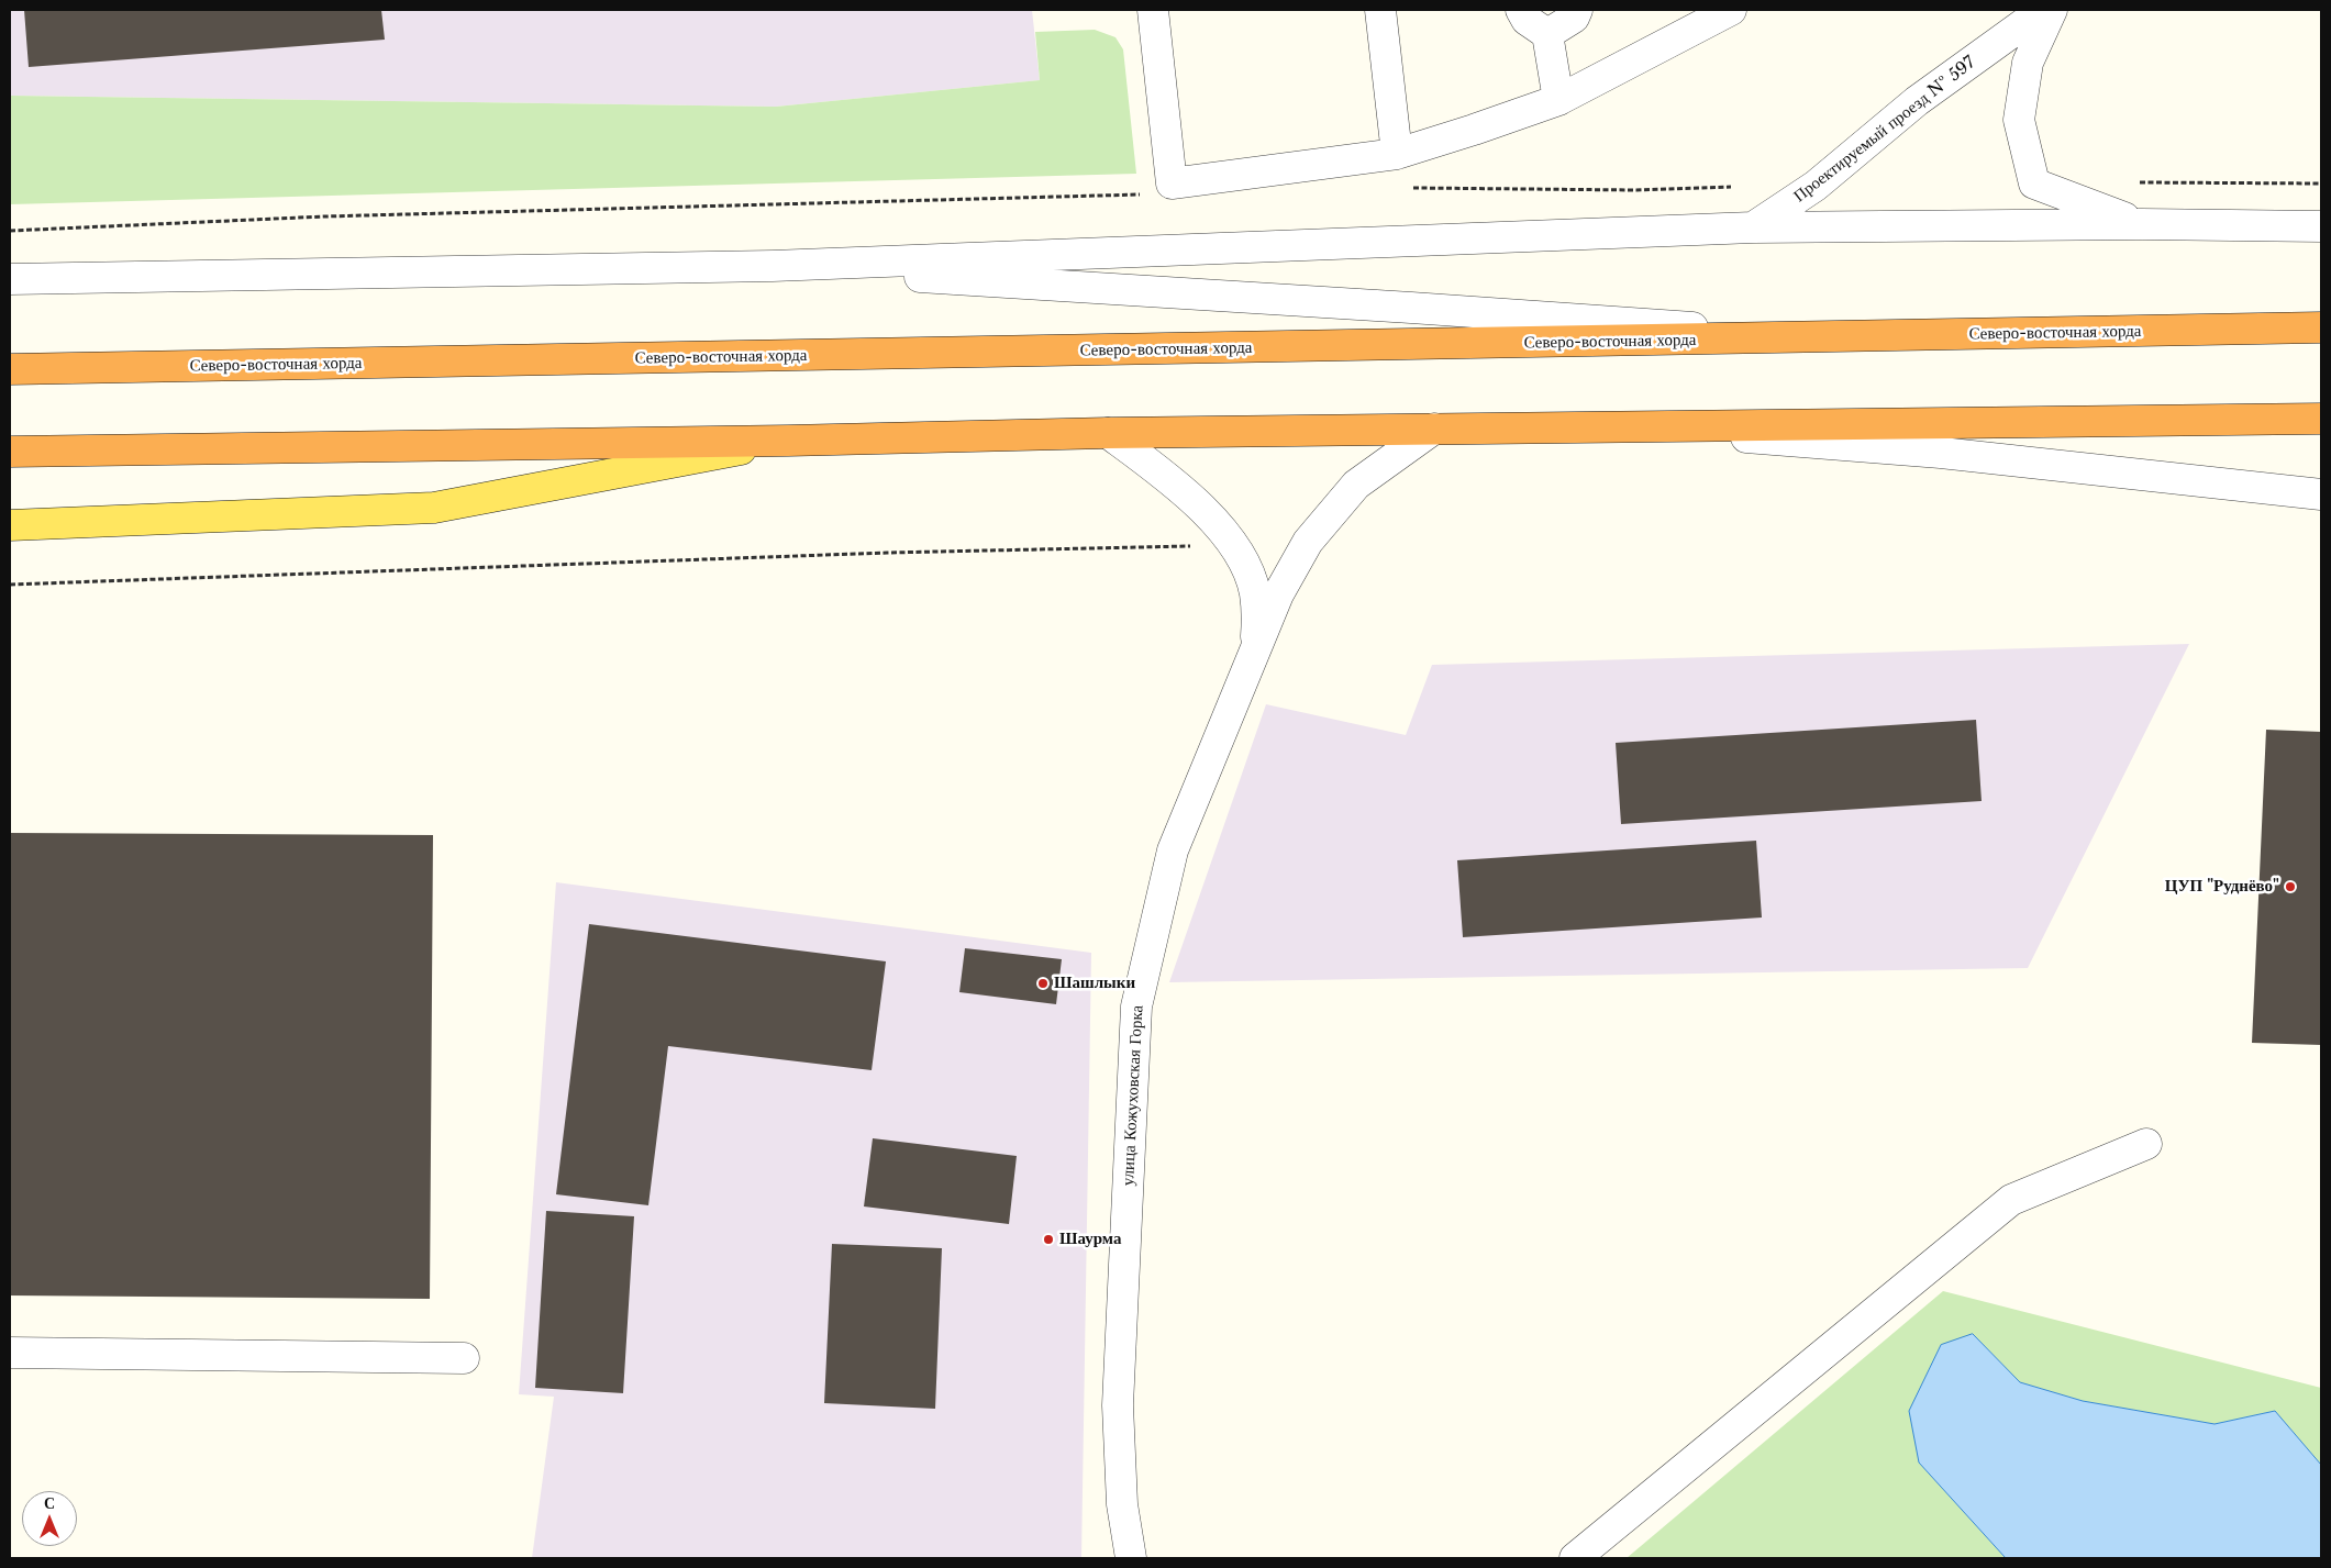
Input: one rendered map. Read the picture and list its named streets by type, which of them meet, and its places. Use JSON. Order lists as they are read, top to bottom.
{
  "streets": {
    "highway": ["Северо-восточная хорда"],
    "street": ["Проектируемый проезд № 597", "улица Кожуховская Горка"]
  },
  "places": ["ЦУП \"Руднёво\"", "Шашлыки", "Шаурма"],
  "north": "top"
}
